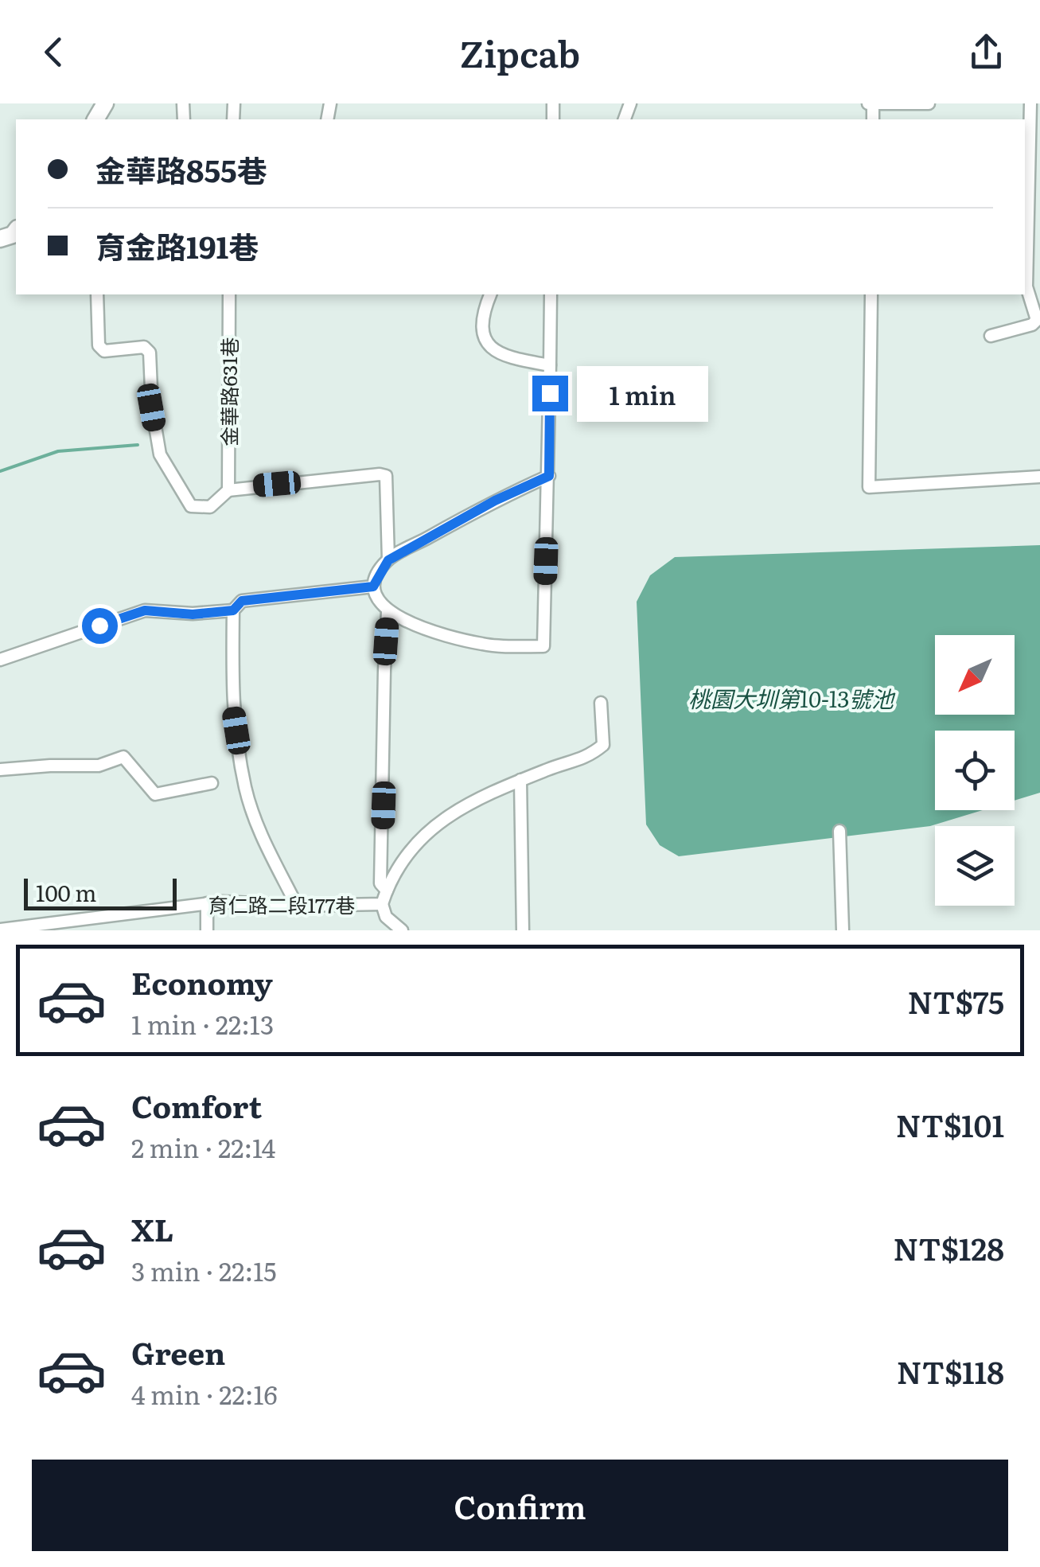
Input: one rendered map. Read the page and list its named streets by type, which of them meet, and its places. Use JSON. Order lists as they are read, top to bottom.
{
  "streets": {
    "street": ["金華路631巷", "育仁路二段177巷"]
  },
  "water": ["桃園大圳第10-13號池"],
  "scale_bar": "100 m",
  "north": "bottom left",
  "page": {
    "header": "Zipcab",
    "banner": ["金華路855巷", "育金路191巷"],
    "bubble": "1 min",
    "scale": "100 m",
    "list": [
      {
        "name": "Economy",
        "note": "1 min · 22:13",
        "value": "NT$75"
      },
      {
        "name": "Comfort",
        "note": "2 min · 22:14",
        "value": "NT$101"
      },
      {
        "name": "XL",
        "note": "3 min · 22:15",
        "value": "NT$128"
      },
      {
        "name": "Green",
        "note": "4 min · 22:16",
        "value": "NT$118"
      }
    ],
    "buttons": "Confirm"
  }
}
